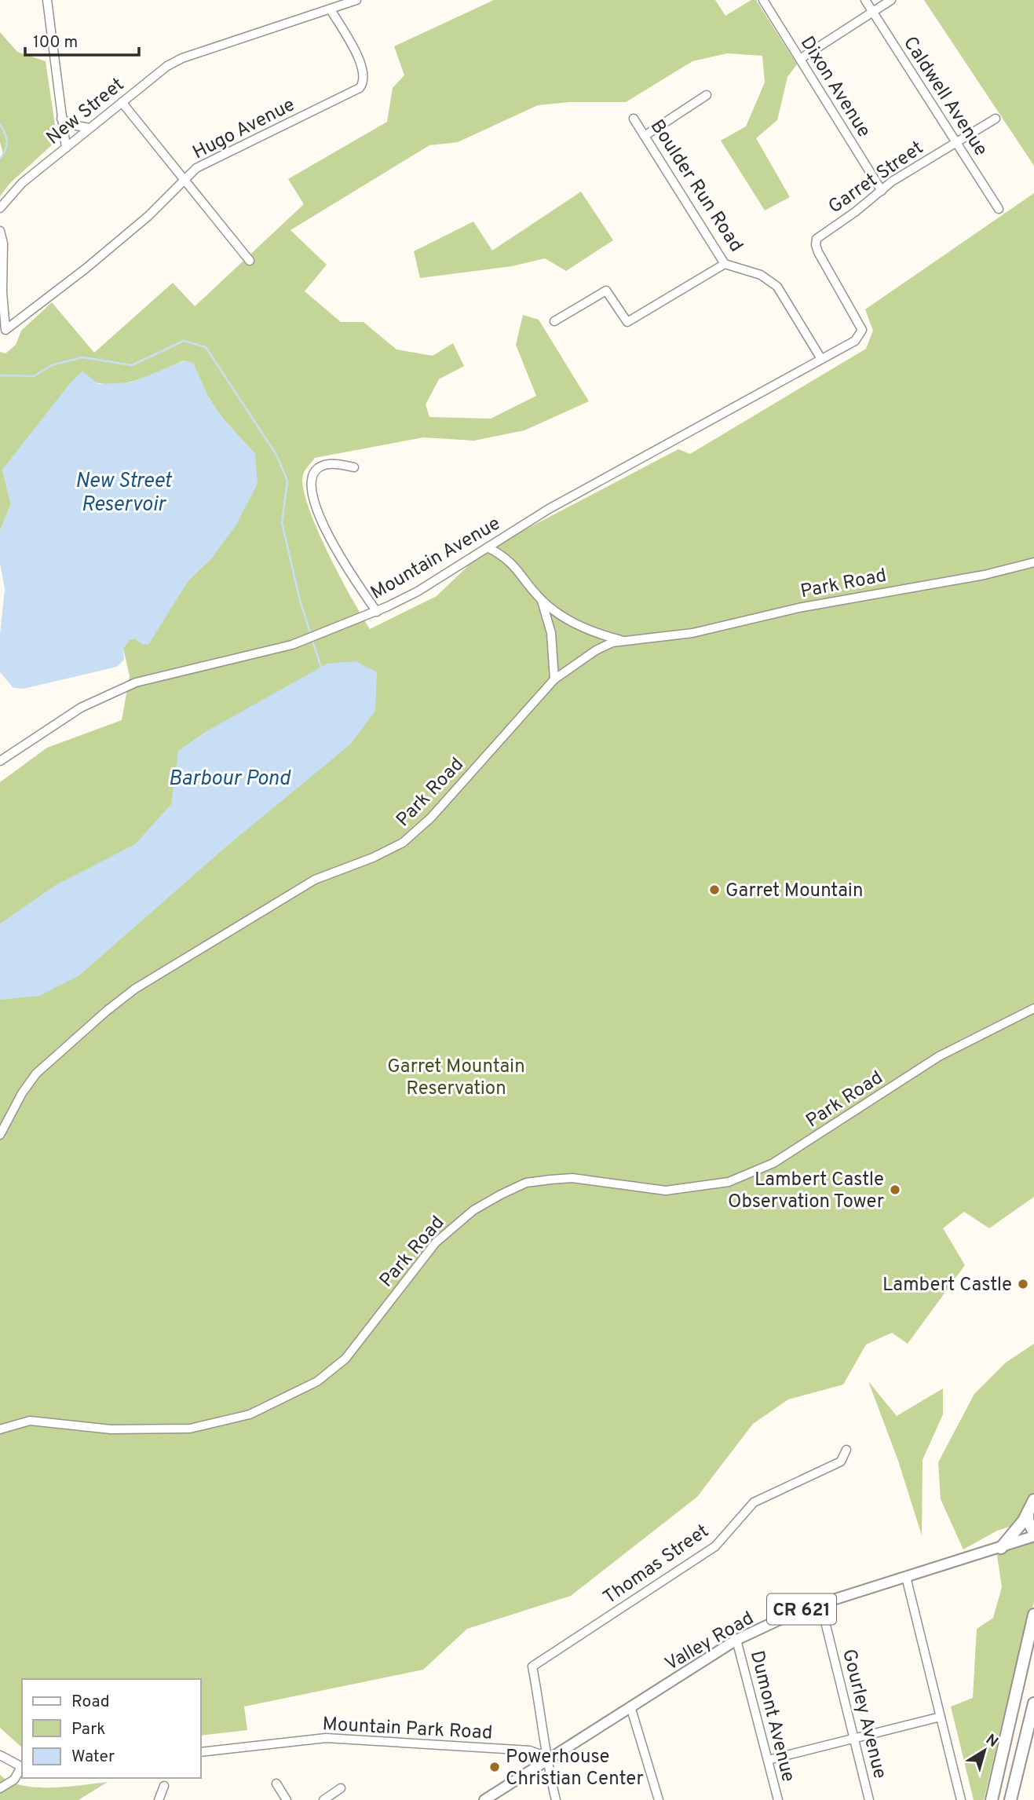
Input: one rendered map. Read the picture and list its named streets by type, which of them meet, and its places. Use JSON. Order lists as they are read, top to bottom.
{
  "streets": {
    "main road": ["CR 621", "Valley Road"],
    "street": [
      "Dixon Avenue",
      "Caldwell Avenue",
      "New Street",
      "Hugo Avenue",
      "Garret Street",
      "Boulder Run Road",
      "Mountain Avenue",
      "Park Road",
      "Thomas Street",
      "Gourley Avenue",
      "Dumont Avenue",
      "Mountain Park Road"
    ]
  },
  "crossings": [
    ["Dixon Avenue", "Garret Street"],
    ["Caldwell Avenue", "Garret Street"],
    ["New Street", "Hugo Avenue"],
    ["Garret Street", "Mountain Avenue"],
    ["Boulder Run Road", "Mountain Avenue"],
    ["Mountain Avenue", "Park Road"],
    ["Thomas Street", "Valley Road"],
    ["Thomas Street", "Mountain Park Road"],
    ["Valley Road", "Gourley Avenue"],
    ["Valley Road", "Dumont Avenue"],
    ["Valley Road", "Mountain Park Road"]
  ],
  "water": ["New Street Reservoir", "Barbour Pond"],
  "parks": ["Garret Mountain Reservation"],
  "places": [
    "Garret Mountain",
    "Lambert Castle Observation Tower",
    "Lambert Castle",
    "Powerhouse Christian Center"
  ],
  "legend": ["Road", "Park", "Water"],
  "scale_bar": "100 m",
  "north": "top right"
}
